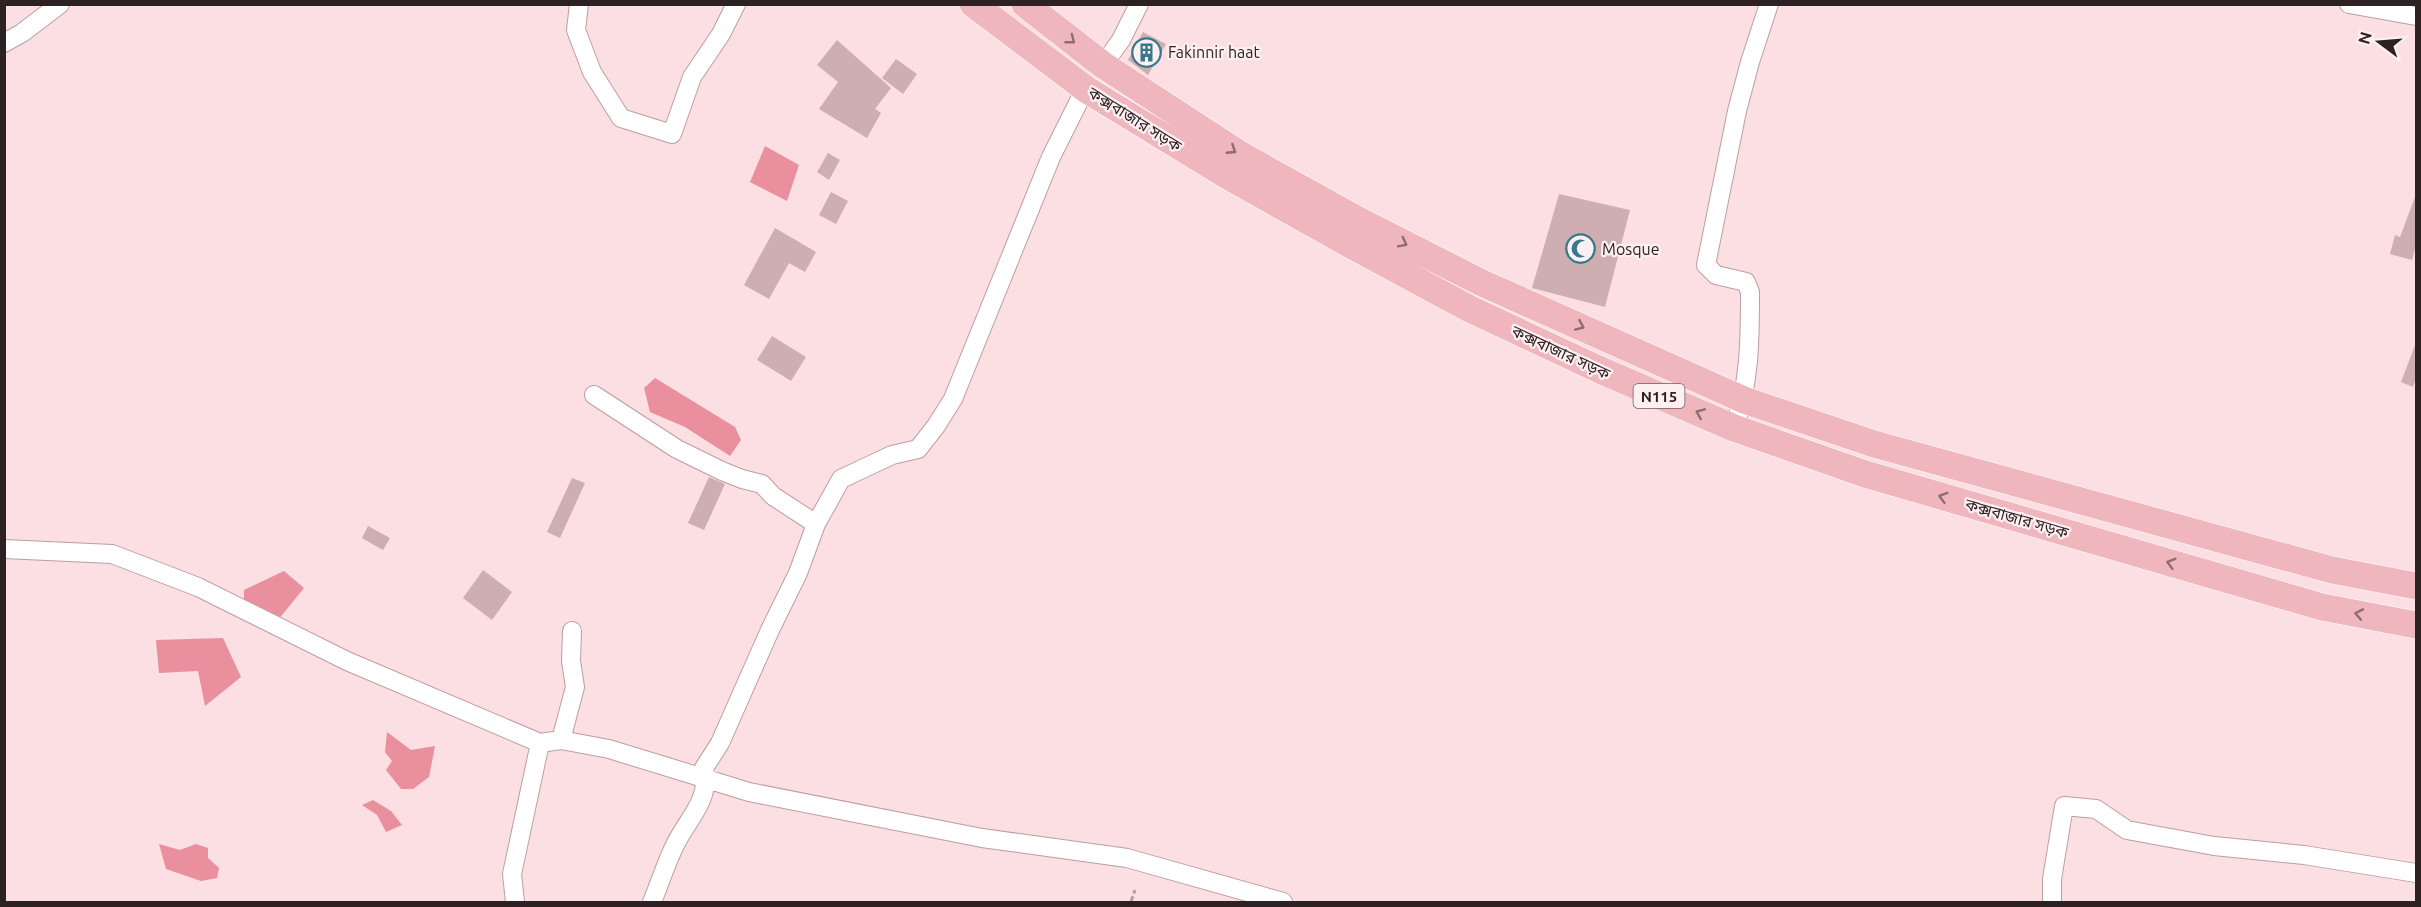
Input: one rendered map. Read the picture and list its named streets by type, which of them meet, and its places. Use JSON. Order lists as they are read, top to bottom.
{
  "streets": {
    "highway": ["কক্সবাজার সড়ক", "N115"]
  },
  "places": {
    "building": ["Fakinnir haat"],
    "mosque": ["Mosque"]
  },
  "north": "left"
}
